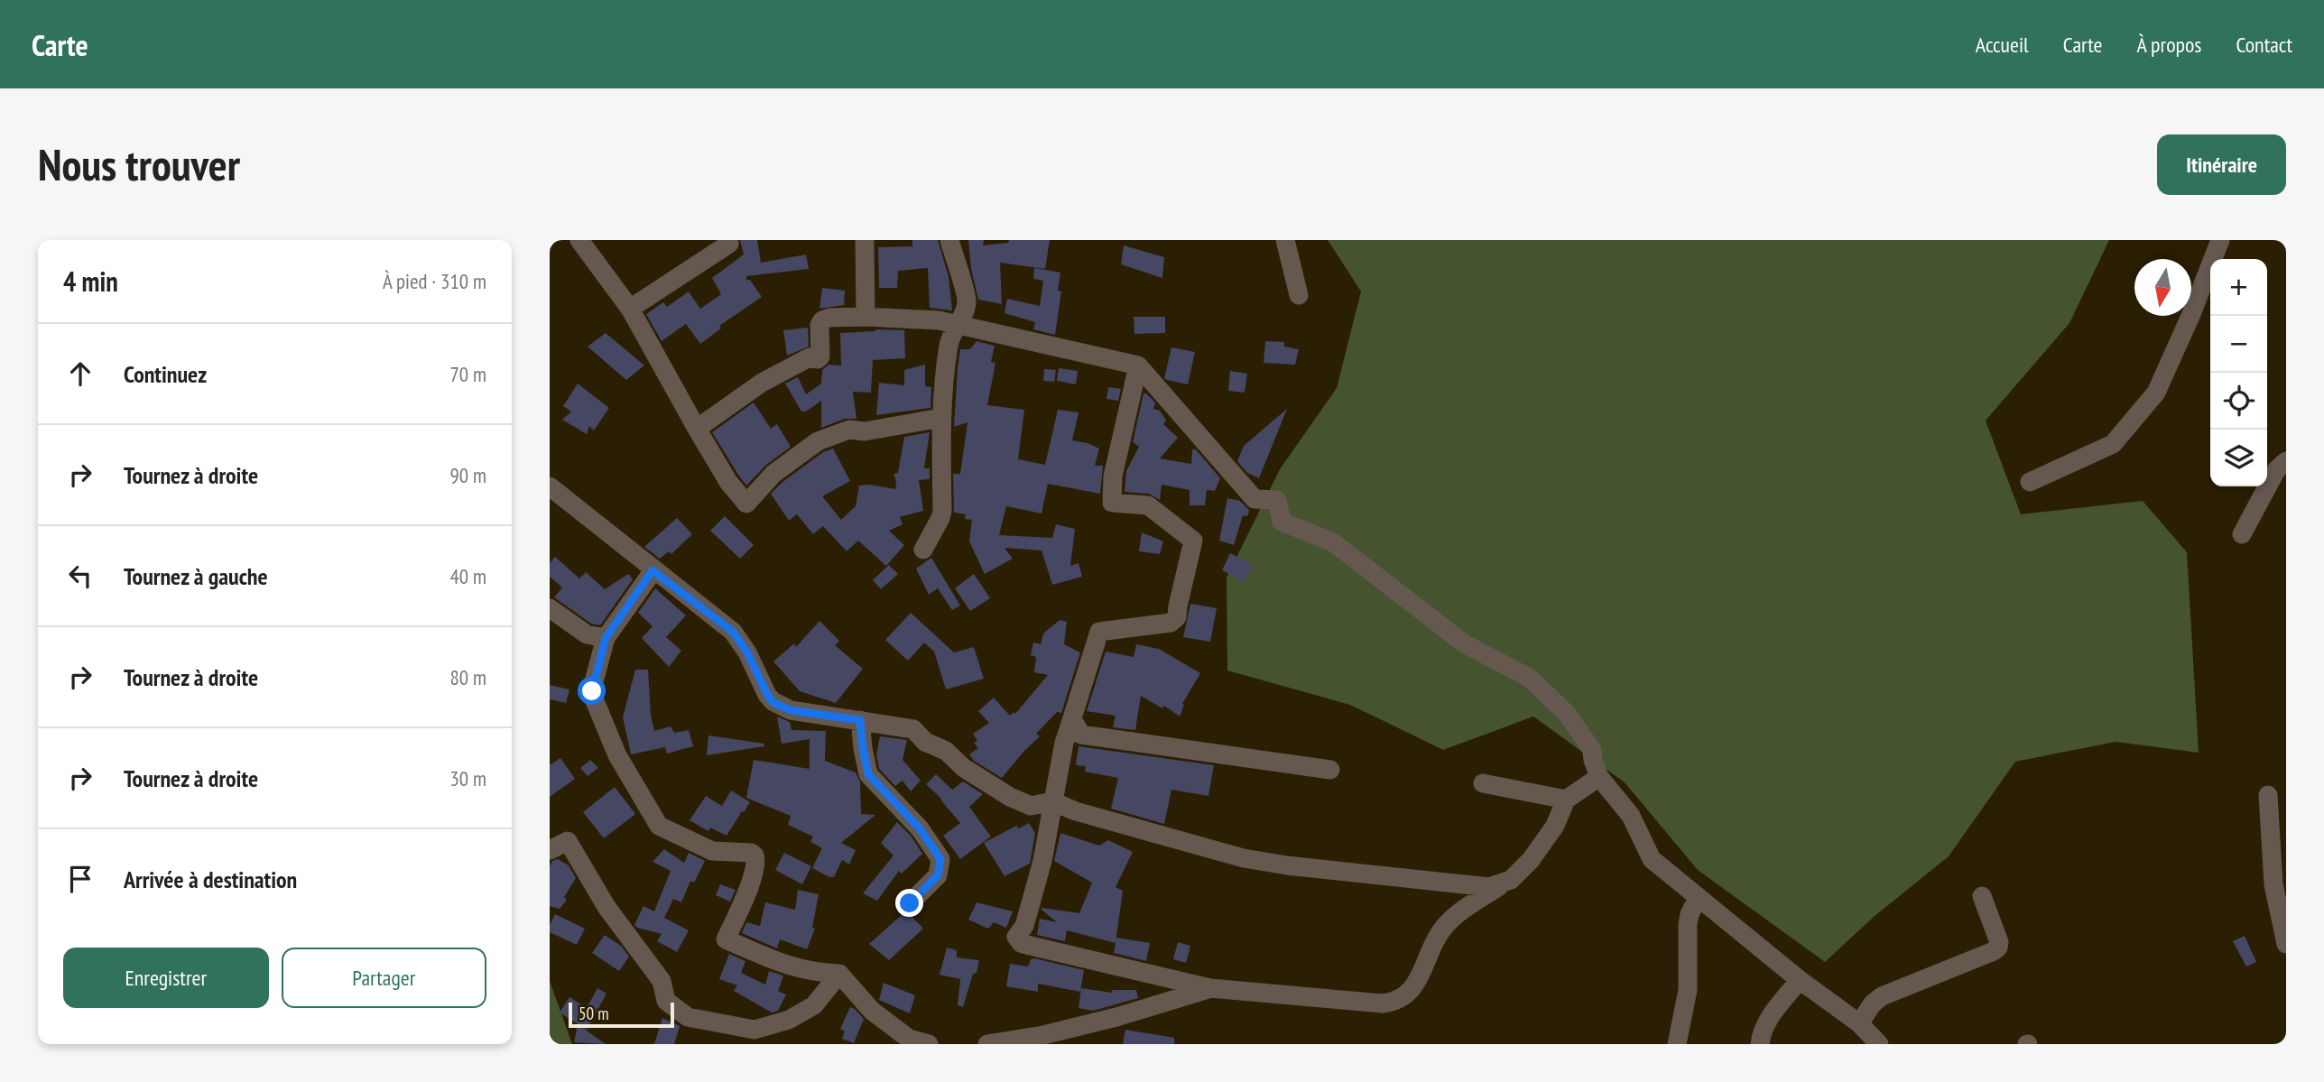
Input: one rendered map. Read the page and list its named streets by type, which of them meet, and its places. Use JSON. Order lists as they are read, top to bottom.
{
  "scale_bar": "50 m",
  "north": "bottom",
  "page": {
    "header": "Carte",
    "nav": [
      "Accueil",
      "Carte",
      "À propos",
      "Contact"
    ],
    "buttons": [
      "Itinéraire",
      ["Enregistrer", "Partager"]
    ],
    "title": "Nous trouver",
    "heading": ["4 min", "À pied · 310 m"],
    "map_buttons": ["+", "−"],
    "list": [
      ["Continuez", "70 m"],
      ["Tournez à droite", "90 m"],
      ["Tournez à gauche", "40 m"],
      ["Tournez à droite", "80 m"],
      ["Tournez à droite", "30 m"],
      "Arrivée à destination"
    ],
    "scale": "50 m"
  }
}
